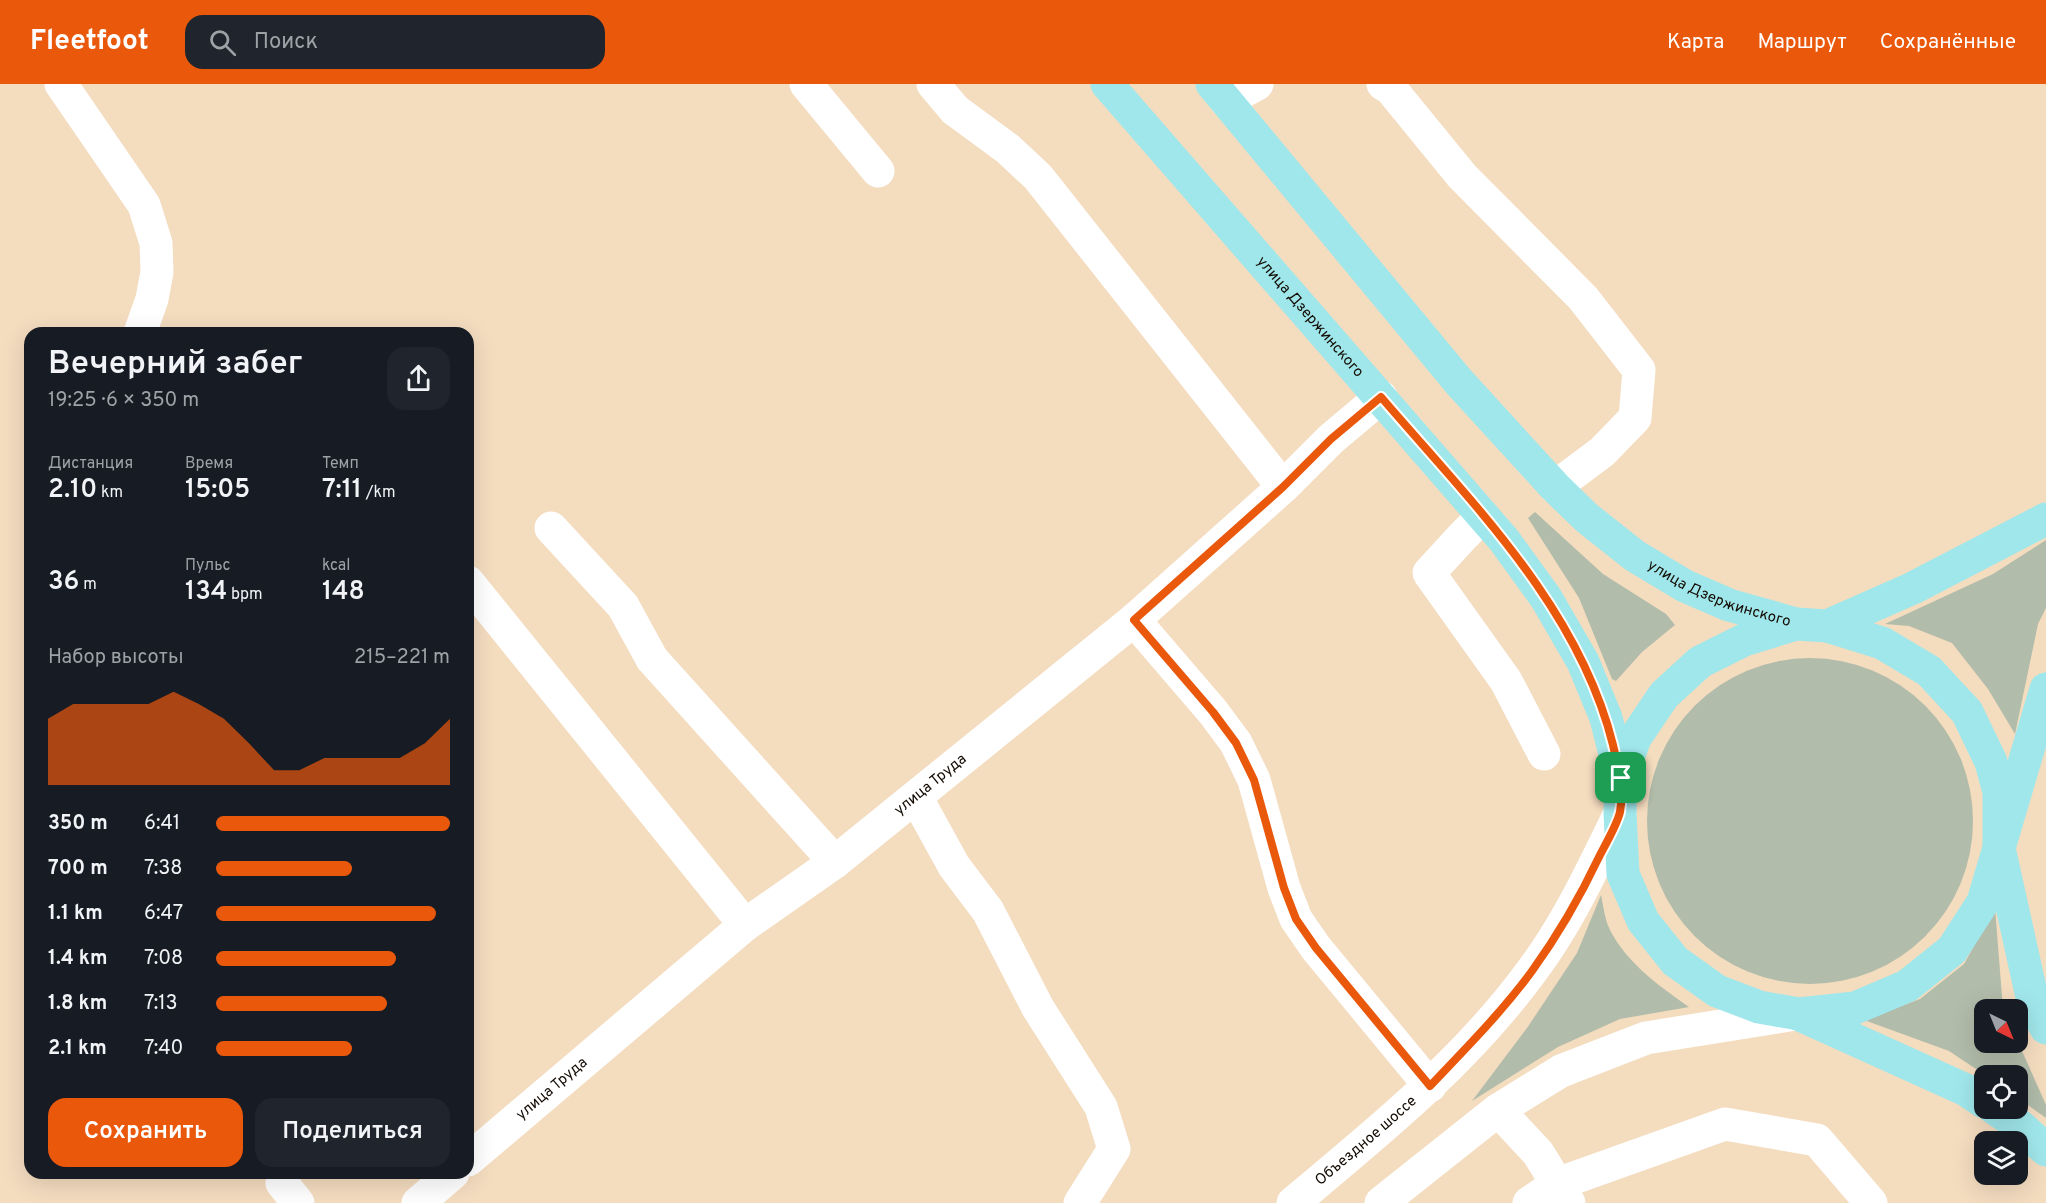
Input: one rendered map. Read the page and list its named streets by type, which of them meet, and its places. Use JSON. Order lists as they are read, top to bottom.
{
  "streets": {
    "main road": ["улица Дзержинского"],
    "street": ["улица Труда", "Объездное шоссе"]
  },
  "crossings": [
    ["улица Дзержинского", "улица Труда"],
    ["улица Дзержинского", "Объездное шоссе"]
  ],
  "north": "bottom right",
  "page": {
    "header": "Fleetfoot",
    "search": "Поиск",
    "nav": ["Карта", "Маршрут", "Сохранённые"],
    "heading": ["Вечерний забег", "19:25 · 6 × 350 m"],
    "stats": [
      ["Дистанция", "2.10 km"],
      ["Время", "15:05"],
      ["Темп", "7:11 /km"],
      ["36 m"],
      ["Пульс", "134 bpm"],
      ["kcal", "148"]
    ],
    "chart": ["Набор высоты", "215–221 m"],
    "list": [
      {
        "name": "350 m",
        "note": "6:41"
      },
      {
        "name": "700 m",
        "note": "7:38"
      },
      {
        "name": "1.1 km",
        "note": "6:47"
      },
      {
        "name": "1.4 km",
        "note": "7:08"
      },
      {
        "name": "1.8 km",
        "note": "7:13"
      },
      {
        "name": "2.1 km",
        "note": "7:40"
      }
    ],
    "buttons": ["Сохранить", "Поделиться"]
  }
}
